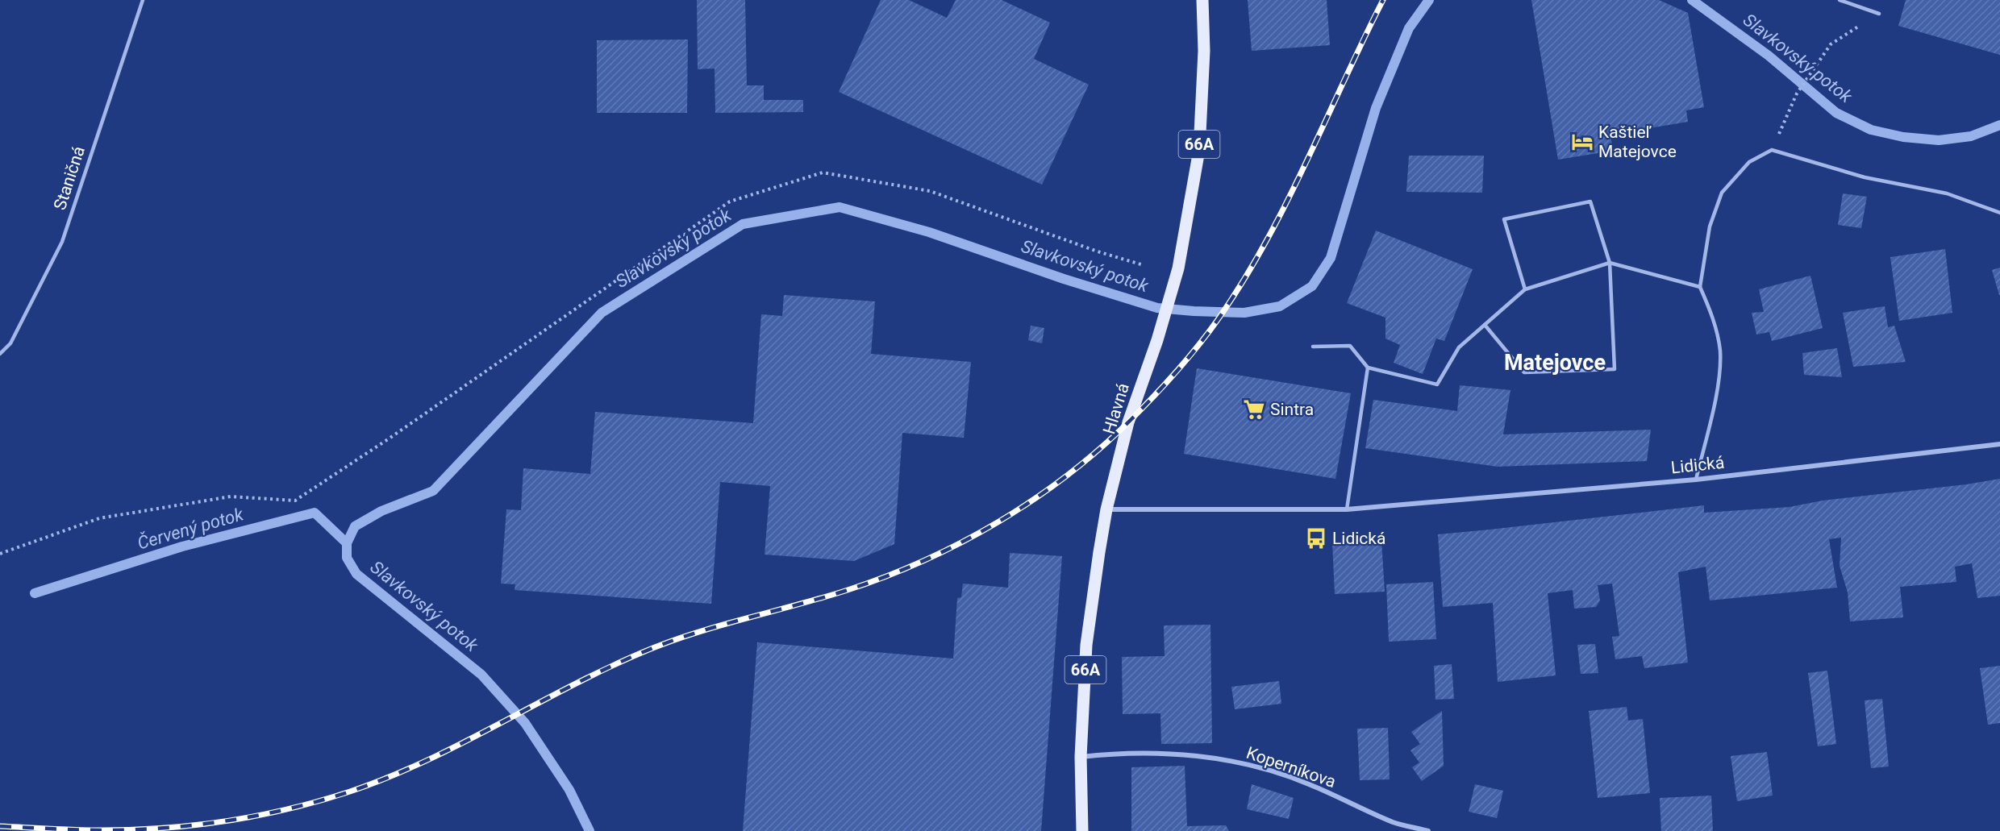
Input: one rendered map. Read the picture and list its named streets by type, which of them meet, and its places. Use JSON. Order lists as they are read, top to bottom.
{
  "streets": {
    "main road": ["66A", "Hlavná"],
    "street": ["Lidická", "Koperníkova"],
    "lane": ["Staničná"]
  },
  "crossings": [
    ["Hlavná", "Lidická"],
    ["Hlavná", "Koperníkova"]
  ],
  "districts": ["Matejovce"],
  "water": ["Slavkovský potok", "Červený potok"],
  "places": {
    "hotel": ["Kaštieľ Matejovce"],
    "supermarket": ["Sintra"],
    "bus stop": ["Lidická"]
  }
}
